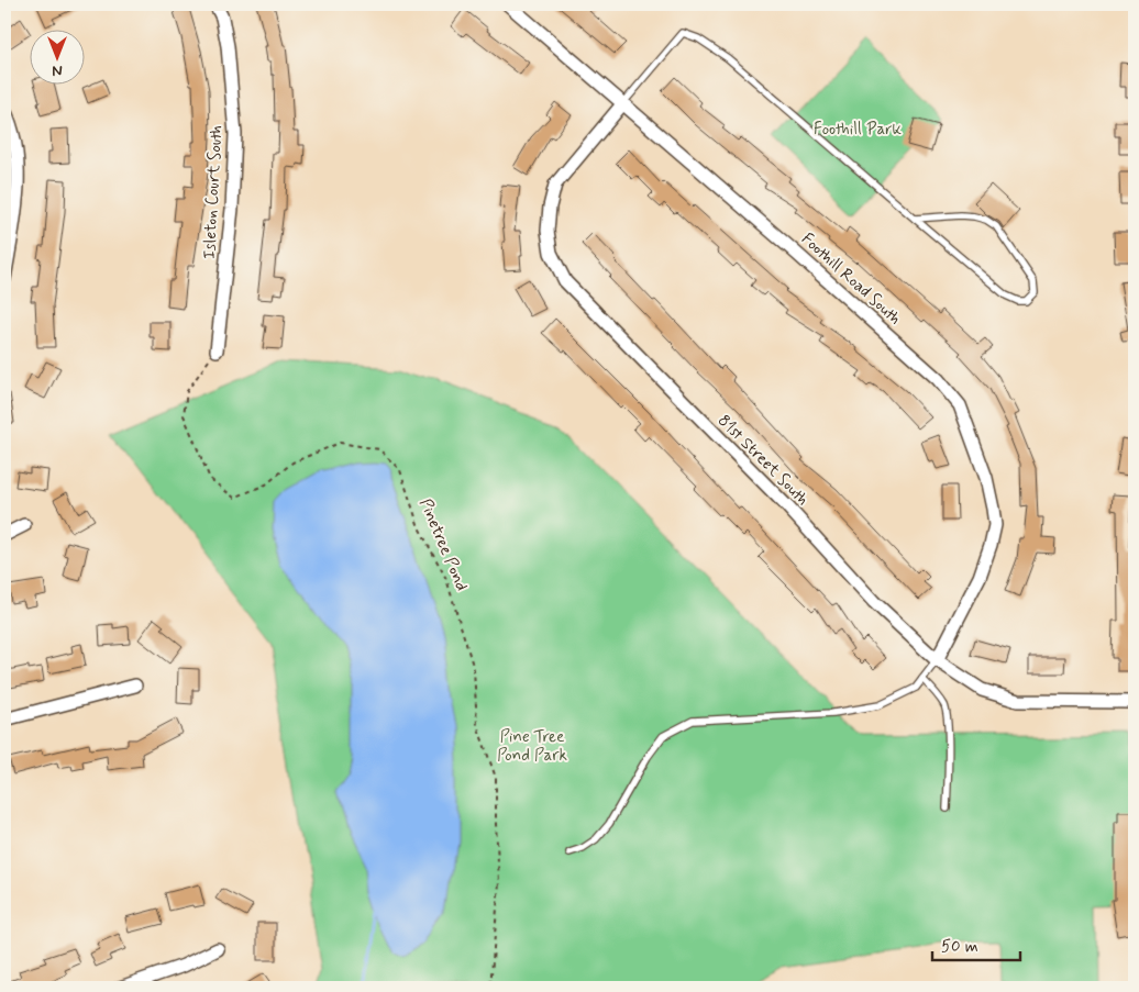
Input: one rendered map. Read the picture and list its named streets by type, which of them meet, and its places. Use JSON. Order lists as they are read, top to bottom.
{
  "streets": {
    "street": ["Isleton Court South", "Foothill Road South", "81st Street South"],
    "path": ["Pinetree Pond"]
  },
  "crossings": [
    ["Isleton Court South", "Pinetree Pond"],
    ["Foothill Road South", "81st Street South"]
  ],
  "parks": ["Foothill Park", "Pine Tree Pond Park"],
  "scale_bar": "50 m",
  "north": "bottom"
}
